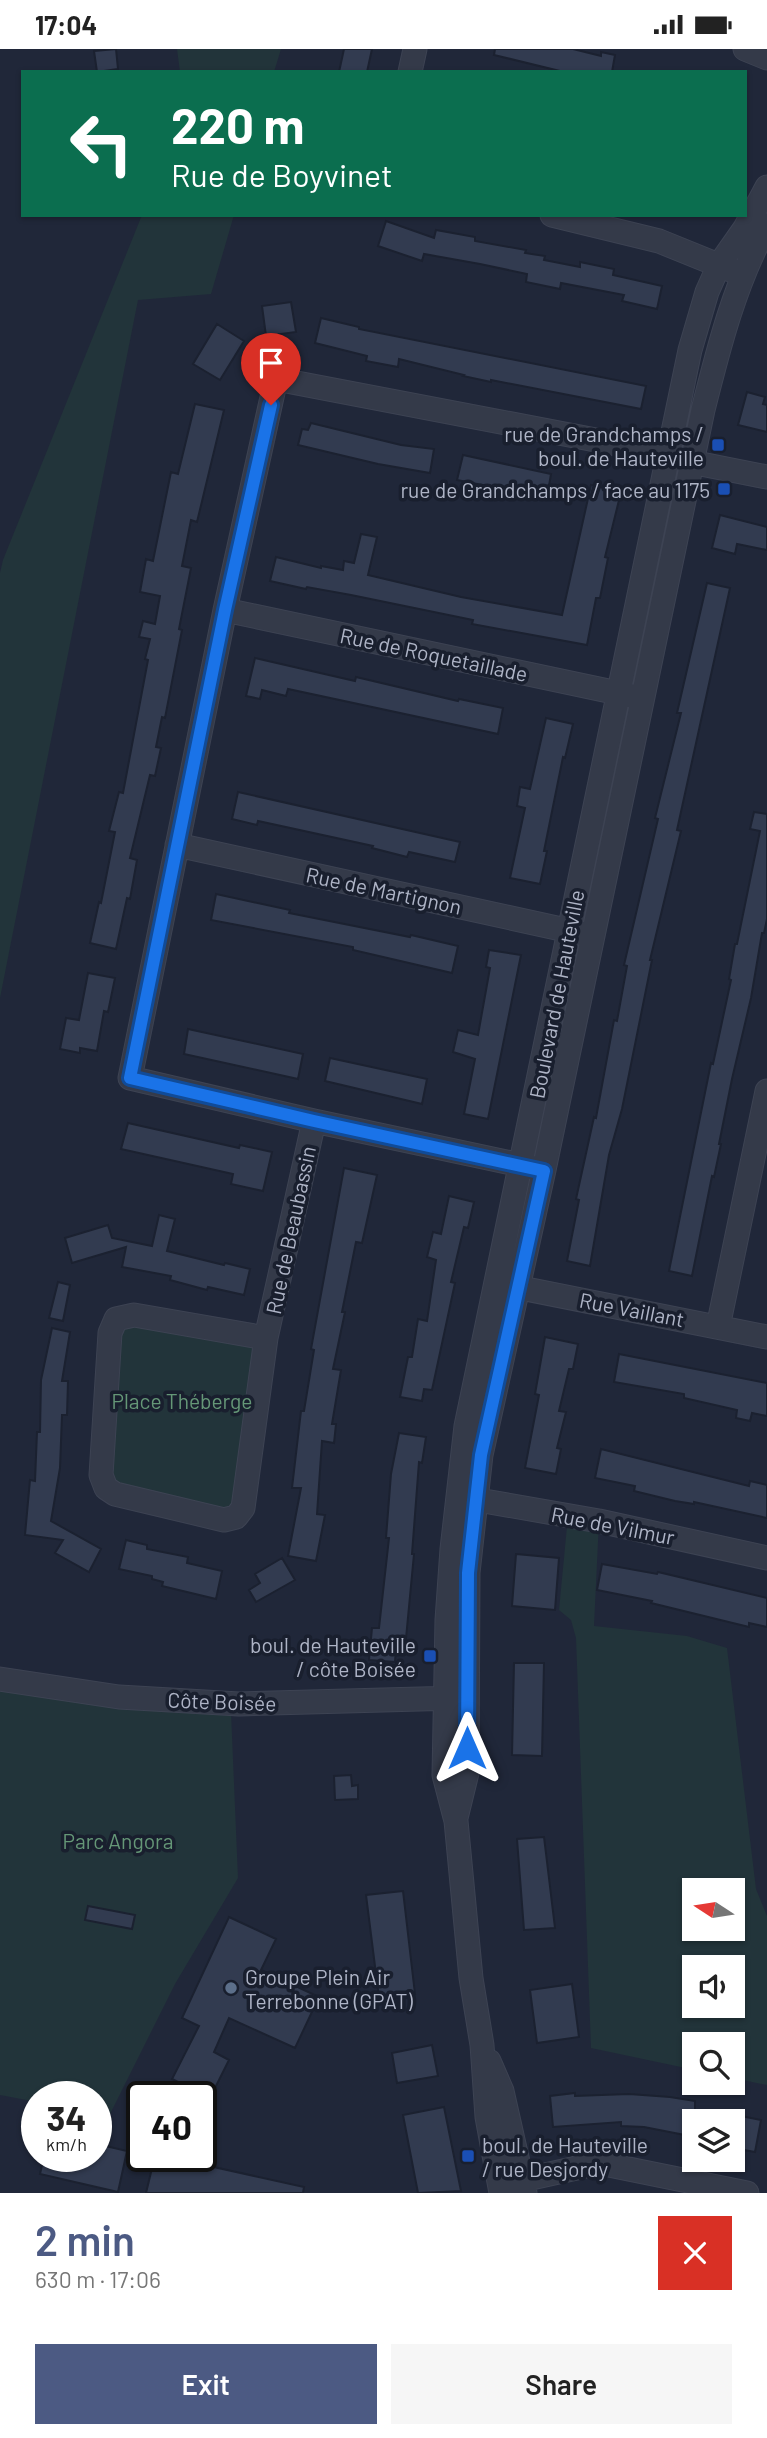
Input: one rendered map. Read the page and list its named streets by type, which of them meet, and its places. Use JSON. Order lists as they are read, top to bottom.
{
  "streets": {
    "street": [
      "Rue de Roquetaillade",
      "Rue de Martignon",
      "Boulevard de Hauteville",
      "Rue de Beaubassin",
      "Rue Vaillant",
      "Rue de Vilmur",
      "Côte Boisée"
    ]
  },
  "crossings": [
    ["Rue de Roquetaillade", "Boulevard de Hauteville"],
    ["Rue de Martignon", "Boulevard de Hauteville"],
    ["Boulevard de Hauteville", "Rue Vaillant"],
    ["Boulevard de Hauteville", "Rue de Vilmur"],
    ["Boulevard de Hauteville", "Côte Boisée"]
  ],
  "parks": ["Place Théberge", "Parc Angora"],
  "places": {
    "transit": [
      "rue de Grandchamps / boul. de Hauteville",
      "rue de Grandchamps / face au 1175",
      "boul. de Hauteville / côte Boisée",
      "boul. de Hauteville / rue Desjordy"
    ],
    "other": ["Groupe Plein Air Terrebonne (GPAT)"]
  },
  "north": "left",
  "page": {
    "status": "17:04",
    "turn": ["220 m", "Rue de Boyvinet"],
    "speed": "34 km/h",
    "limit": "40",
    "heading": ["2 min", "630 m · 17:06"],
    "buttons": ["Exit", "Share"]
  }
}
